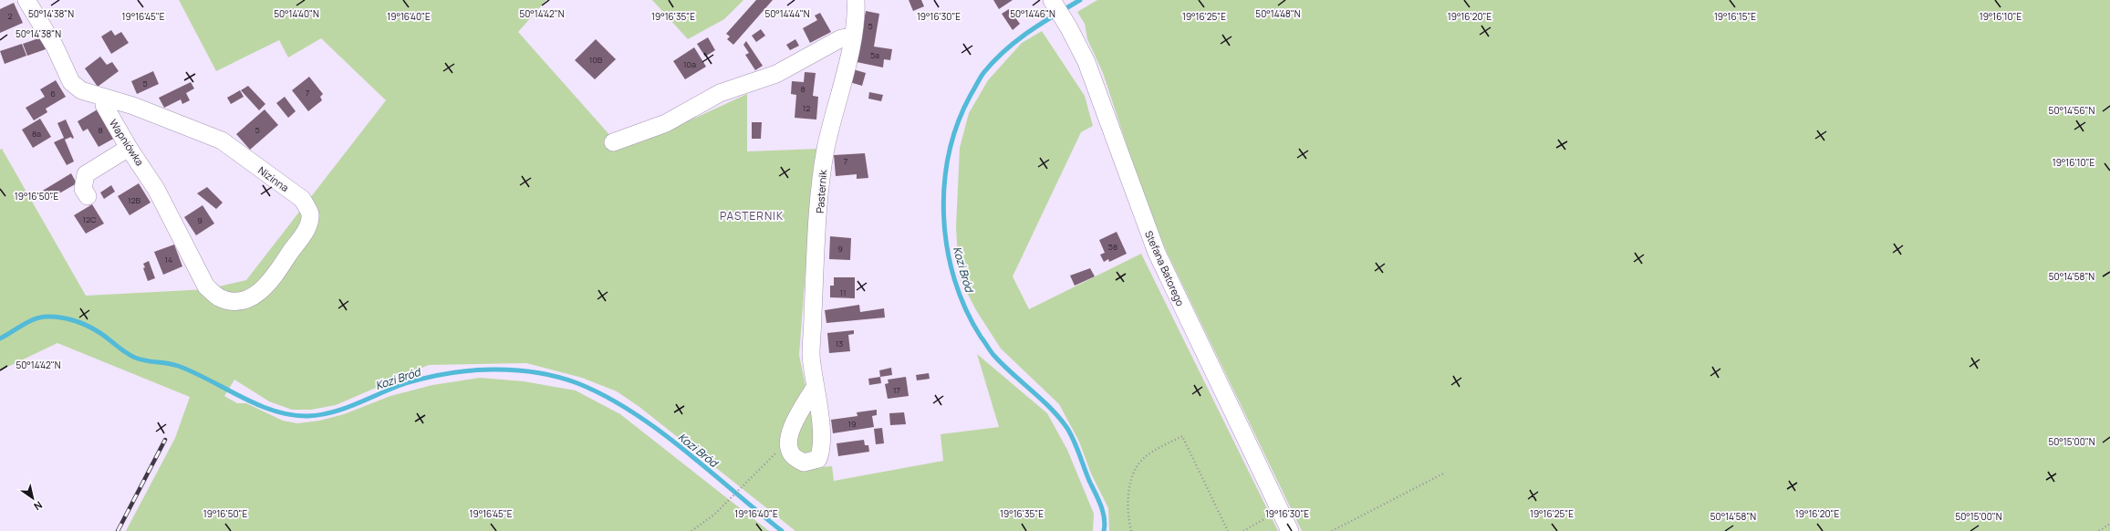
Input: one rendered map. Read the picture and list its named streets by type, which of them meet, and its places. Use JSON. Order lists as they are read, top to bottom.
{
  "streets": {
    "street": [
      "Wapniówka",
      "Nizinna",
      "Pasternik",
      "Stefana Batorego"
    ]
  },
  "crossings": [
    ["Wapniówka", "Nizinna"]
  ],
  "districts": ["PASTERNIK"],
  "water": ["Kozi Bród"],
  "house_numbers": [
    "2",
    "5",
    "5a",
    "10B",
    "10a",
    "5",
    "8",
    "7",
    "6",
    "12",
    "8",
    "5",
    "8a",
    "7",
    "12B",
    "12C",
    "9",
    "58",
    "9",
    "14",
    "11",
    "13",
    "17",
    "19"
  ],
  "north": "bottom right",
  "coordinates": [
    "50°14'48\"N",
    "50°14'40\"N",
    "50°14'44\"N",
    "50°14'38\"N",
    "50°14'42\"N",
    "50°14'46\"N",
    "19°16'10\"E",
    "19°16'30\"E",
    "19°16'25\"E",
    "19°16'45\"E",
    "19°16'40\"E",
    "19°16'35\"E",
    "19°16'20\"E",
    "19°16'15\"E",
    "50°14'56\"N",
    "19°16'50\"E",
    "50°14'58\"N",
    "50°15'00\"N"
  ]
}
